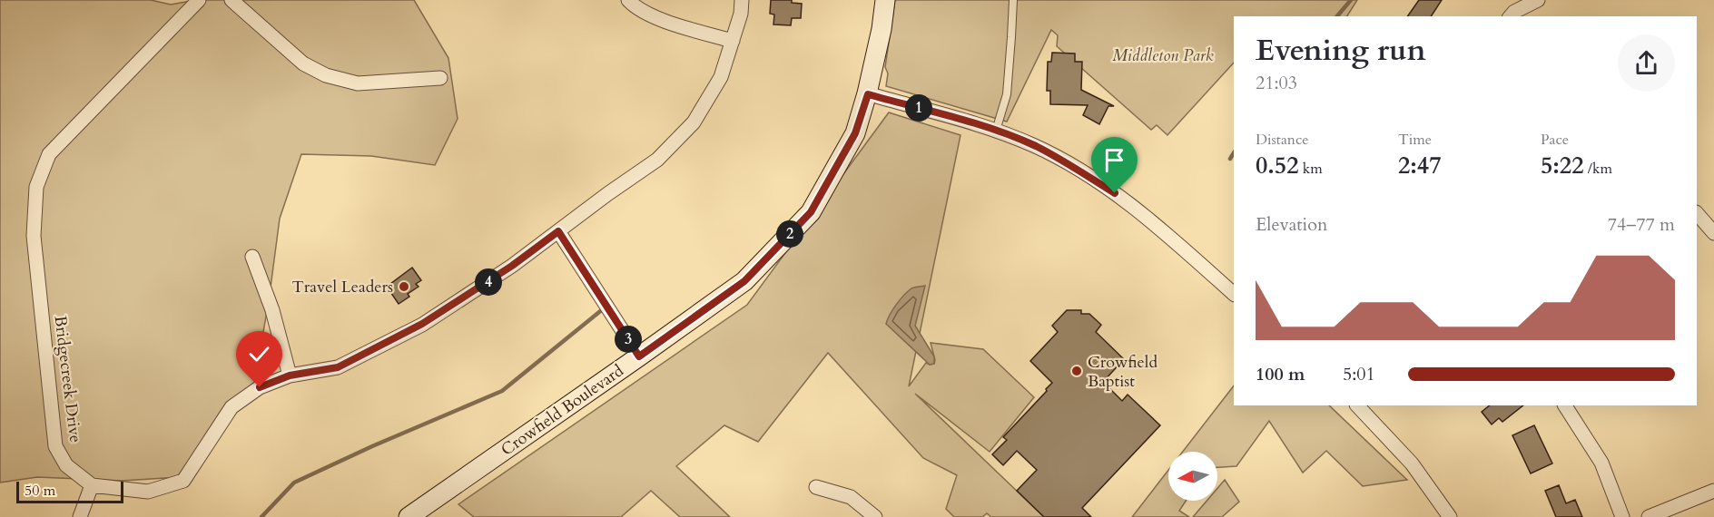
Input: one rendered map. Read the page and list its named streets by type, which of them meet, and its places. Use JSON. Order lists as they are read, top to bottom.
{
  "streets": {
    "main road": ["Crowfield Boulevard"],
    "street": ["Bridgecreek Drive"]
  },
  "parks": ["Middleton Park"],
  "places": ["Travel Leaders", "Crowfield Baptist"],
  "scale_bar": "50 m",
  "north": "left",
  "page": {
    "heading": ["Evening run", "21:03"],
    "pins": [
      "1",
      "2",
      "4",
      "3"
    ],
    "stats": [
      ["Distance", "0.52 km"],
      ["Time", "2:47"],
      ["Pace", "5:22 /km"]
    ],
    "chart": ["Elevation", "74–77 m"],
    "list": [
      {
        "name": "100 m",
        "note": "5:01"
      }
    ],
    "scale": "50 m"
  }
}
